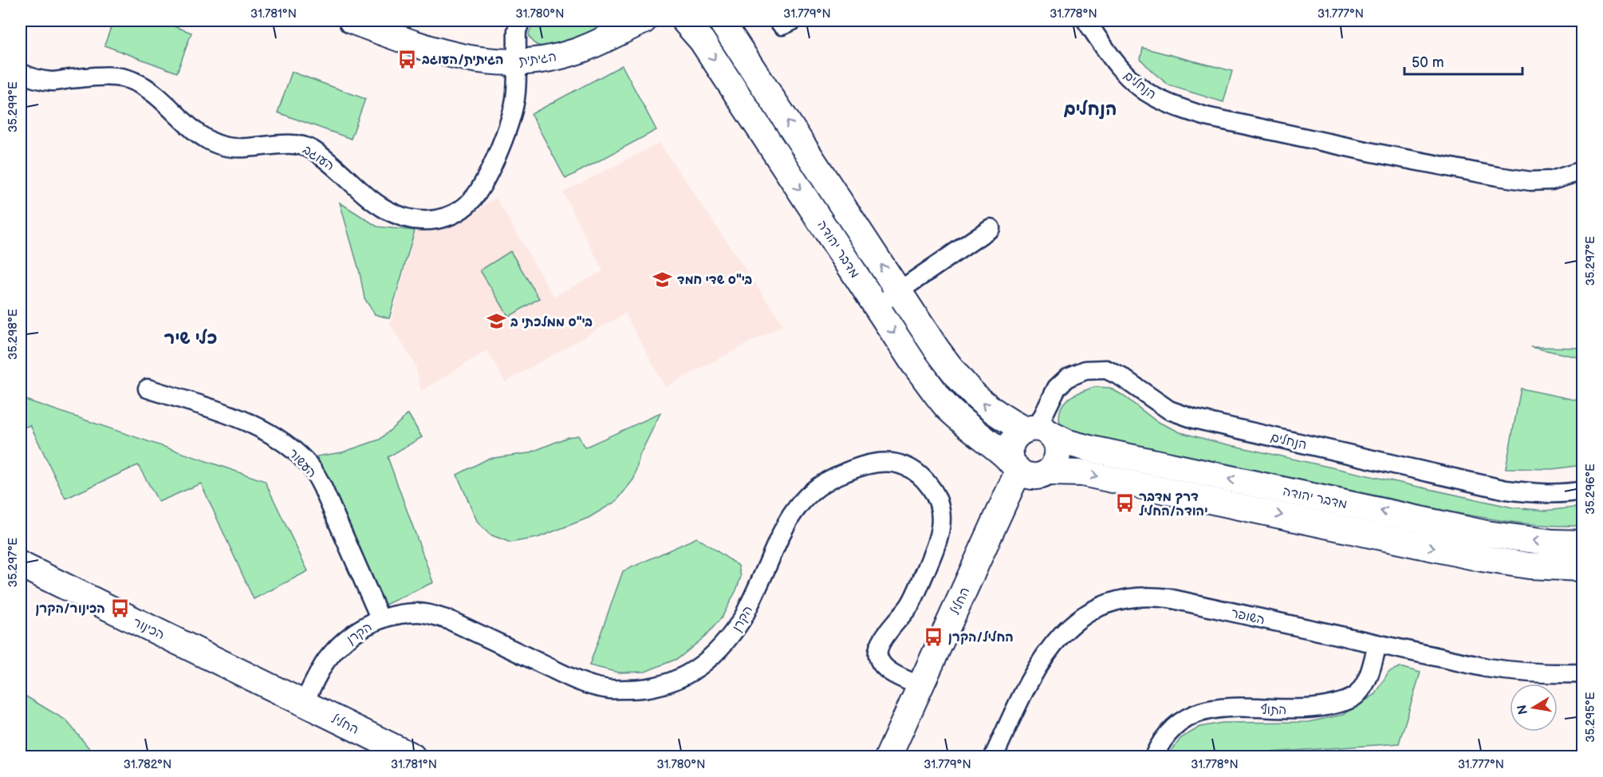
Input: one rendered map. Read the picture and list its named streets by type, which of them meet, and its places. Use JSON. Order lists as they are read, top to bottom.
{
  "streets": {
    "street": [
      "הגיתית",
      "הנחלים",
      "העוגב",
      "מדבר יהודה",
      "העשור",
      "החליל",
      "השופר",
      "הקרן",
      "הכינור",
      "התוף"
    ]
  },
  "crossings": [
    ["הגיתית", "העוגב"],
    ["הנחלים", "מדבר יהודה"],
    ["הנחלים", "החליל"],
    ["מדבר יהודה", "החליל"],
    ["העשור", "הקרן"],
    ["החליל", "הקרן"],
    ["החליל", "הכינור"],
    ["השופר", "התוף"]
  ],
  "districts": ["הנחלים", "כלי שיר"],
  "places": {
    "bus stop": [
      "הגיתית/העוגב",
      "דרך מדבר יהודה/החליל",
      "הכינור/הקרן",
      "החליל/הקרן"
    ],
    "school or university": ["בי\"ס שדי חמד", "בי\"ס ממלכתי ב"]
  },
  "scale_bar": "50 m",
  "north": "left",
  "coordinates": [
    "31.781°N",
    "31.780°N",
    "31.779°N",
    "31.778°N",
    "31.777°N",
    "35.299°E",
    "35.297°E",
    "35.298°E",
    "35.296°E",
    "35.295°E",
    "31.782°N"
  ]
}
